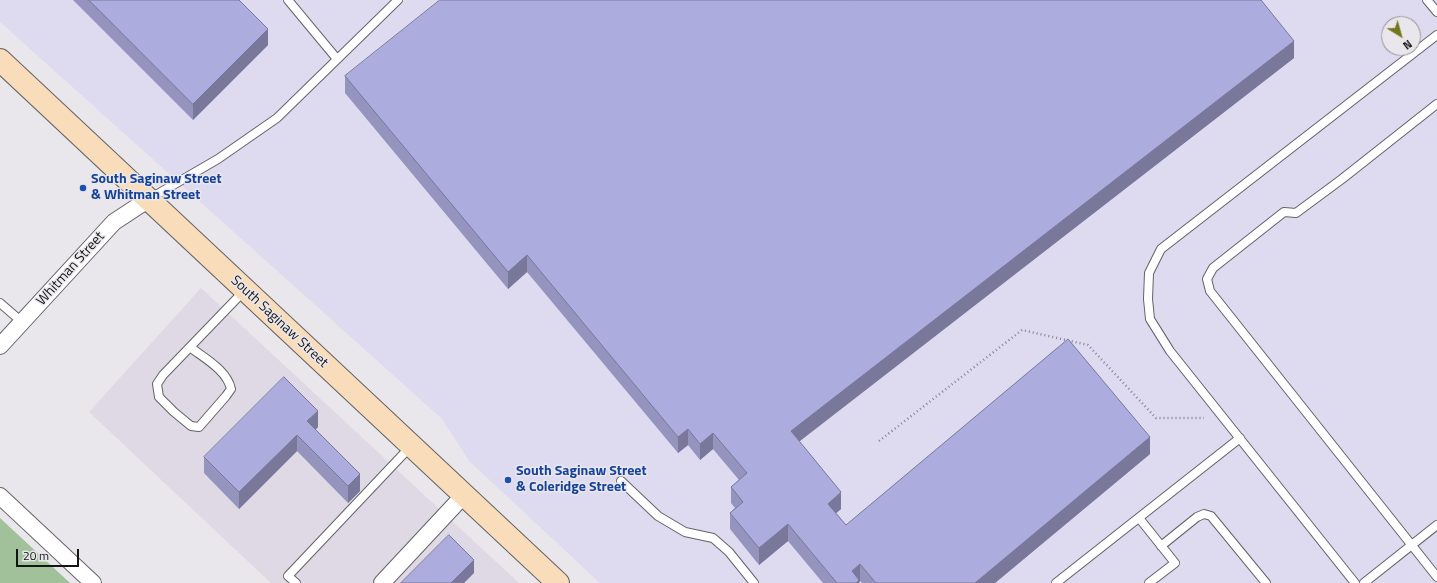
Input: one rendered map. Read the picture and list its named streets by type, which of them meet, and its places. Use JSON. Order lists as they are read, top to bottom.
{
  "streets": {
    "main road": ["South Saginaw Street"],
    "street": ["Whitman Street"]
  },
  "crossings": [
    ["Whitman Street", "South Saginaw Street"]
  ],
  "places": ["South Saginaw Street & Whitman Street", "South Saginaw Street & Coleridge Street"],
  "scale_bar": "20 m",
  "north": "bottom right"
}
